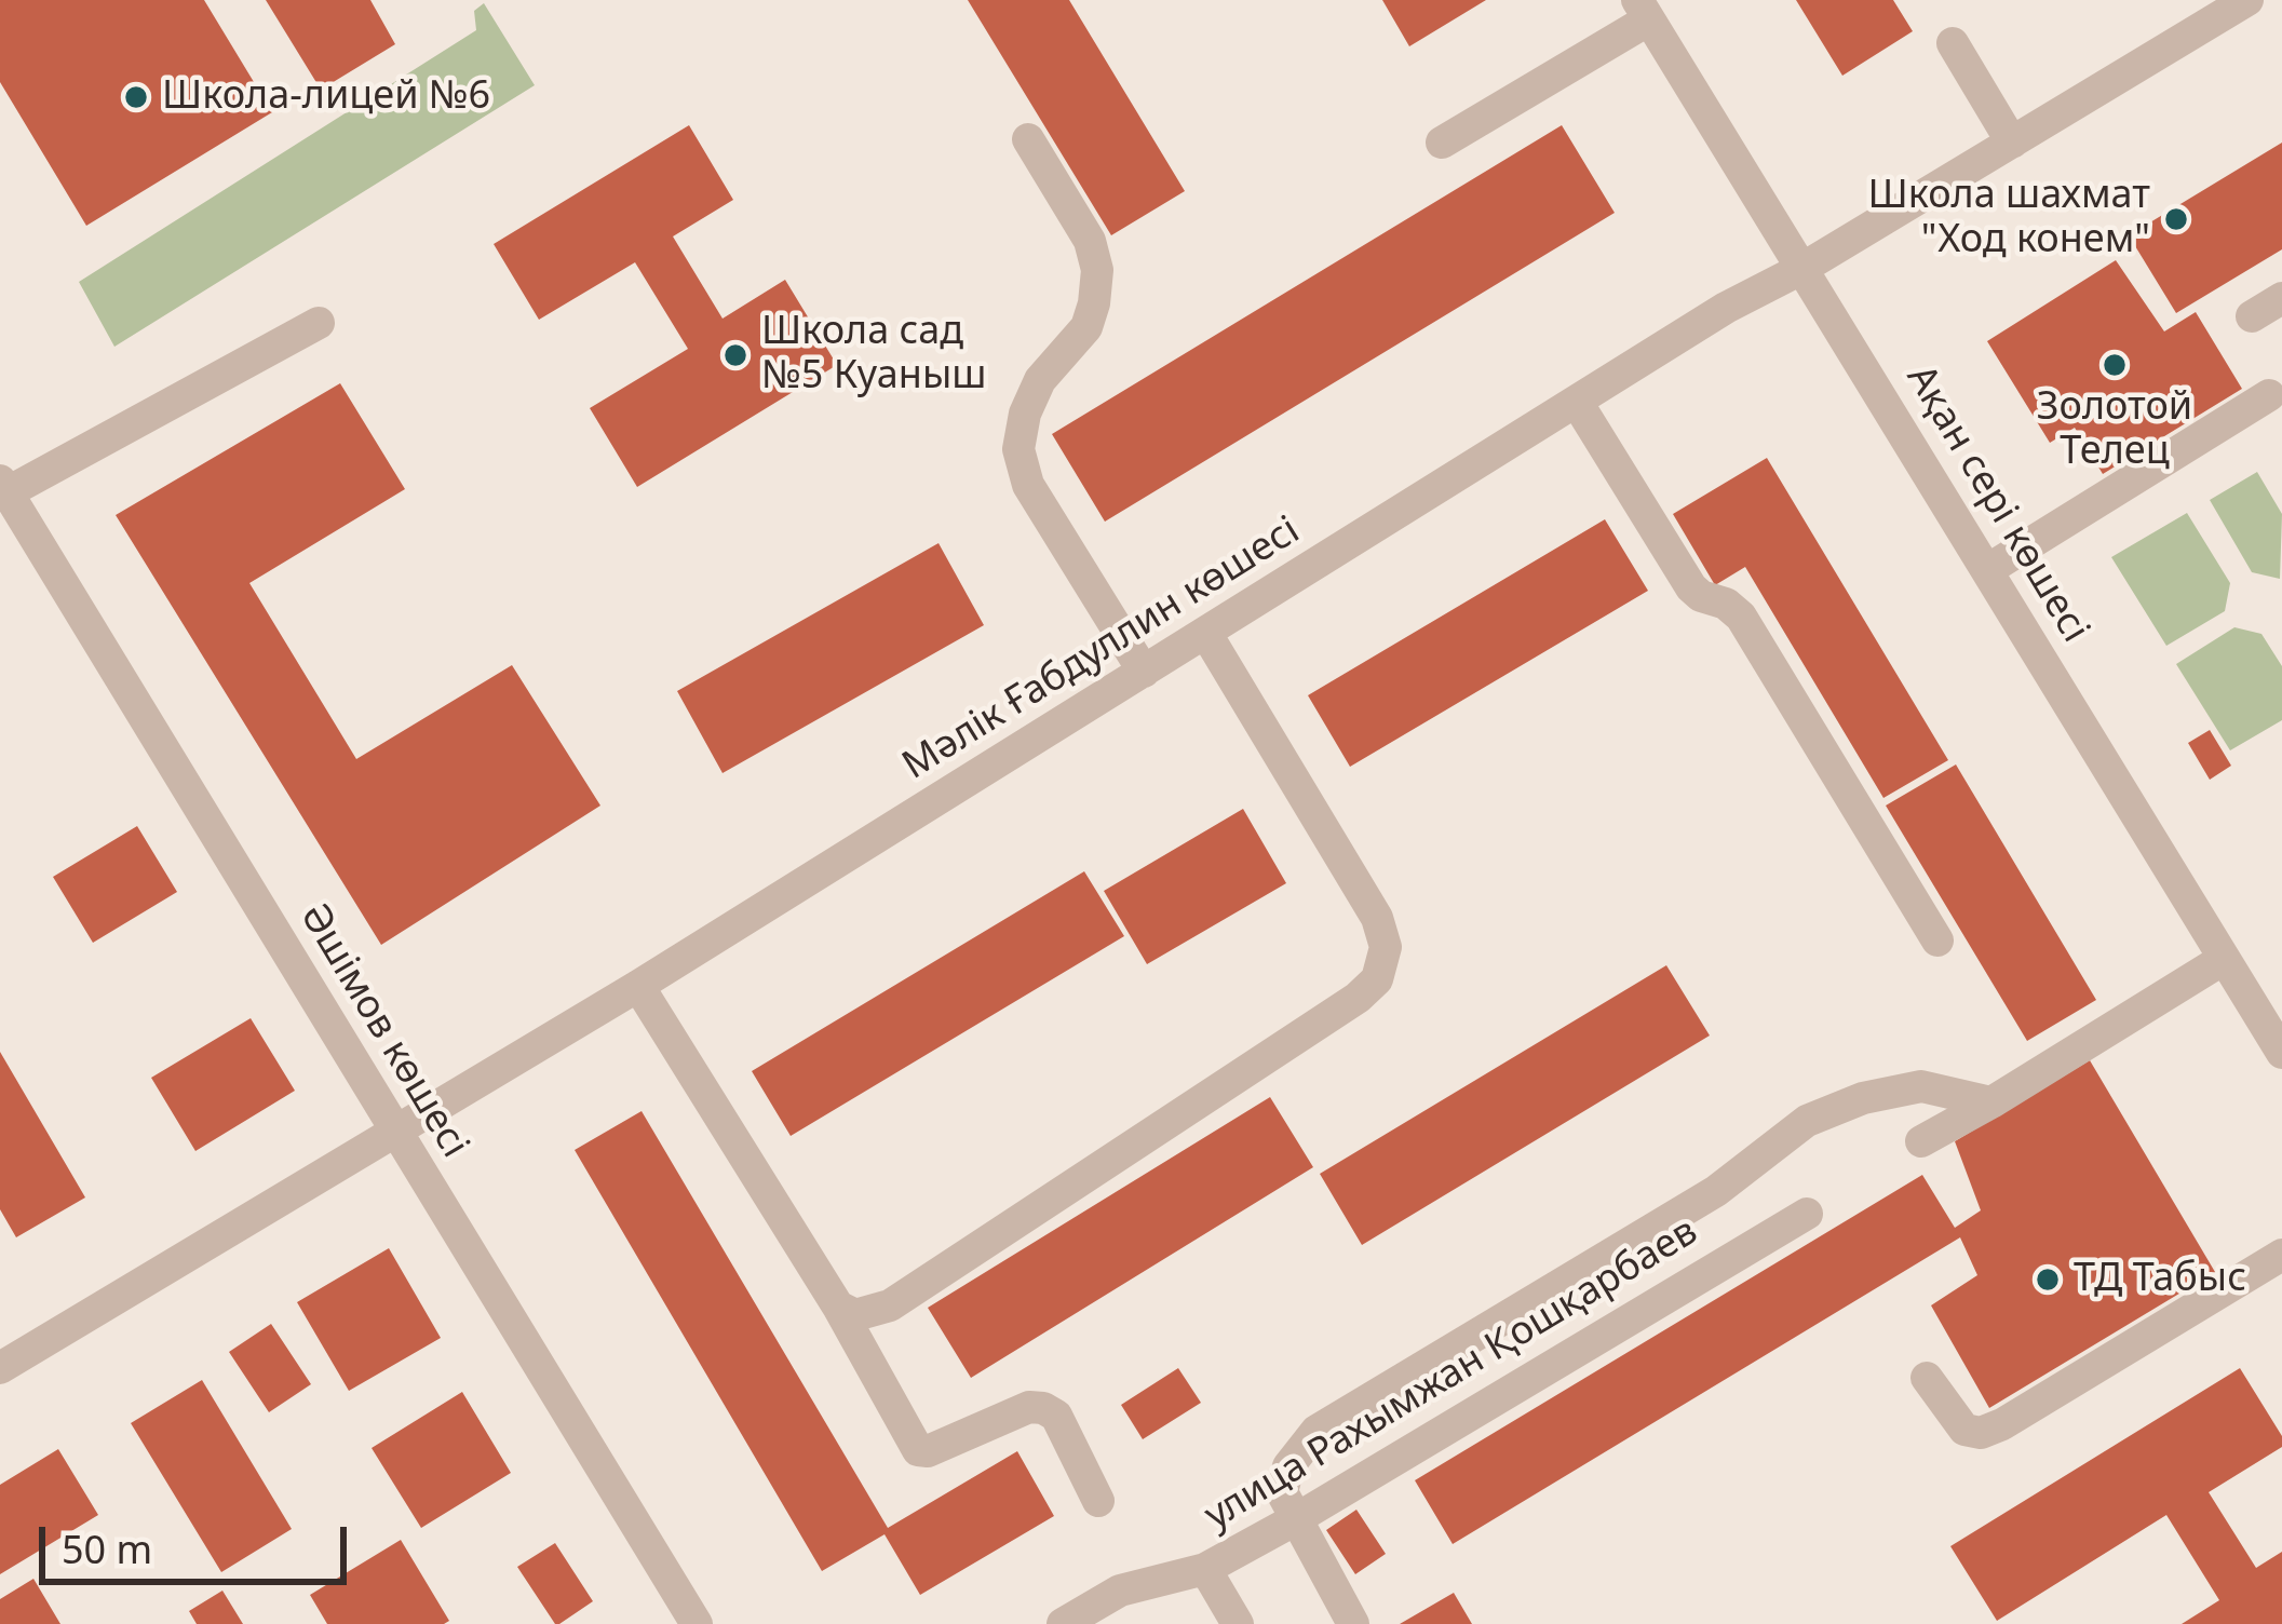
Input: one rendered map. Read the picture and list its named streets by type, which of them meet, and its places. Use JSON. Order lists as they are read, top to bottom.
{
  "streets": {
    "street": [
      "Ақан сері көшесі",
      "Мәлік Ғабдуллин көшесі",
      "Әшімов көшесі",
      "улица Рахымжан Қошқарбаев"
    ]
  },
  "crossings": [
    ["Ақан сері көшесі", "Мәлік Ғабдуллин көшесі"],
    ["Мәлік Ғабдуллин көшесі", "Әшімов көшесі"]
  ],
  "places": [
    "Школа-лицей №6",
    "Школа шахмат \"Ход конем\"",
    "Школа сад №5 Куаныш",
    "Золотой Телец",
    "ТД Табыс"
  ],
  "scale_bar": "50 m"
}
